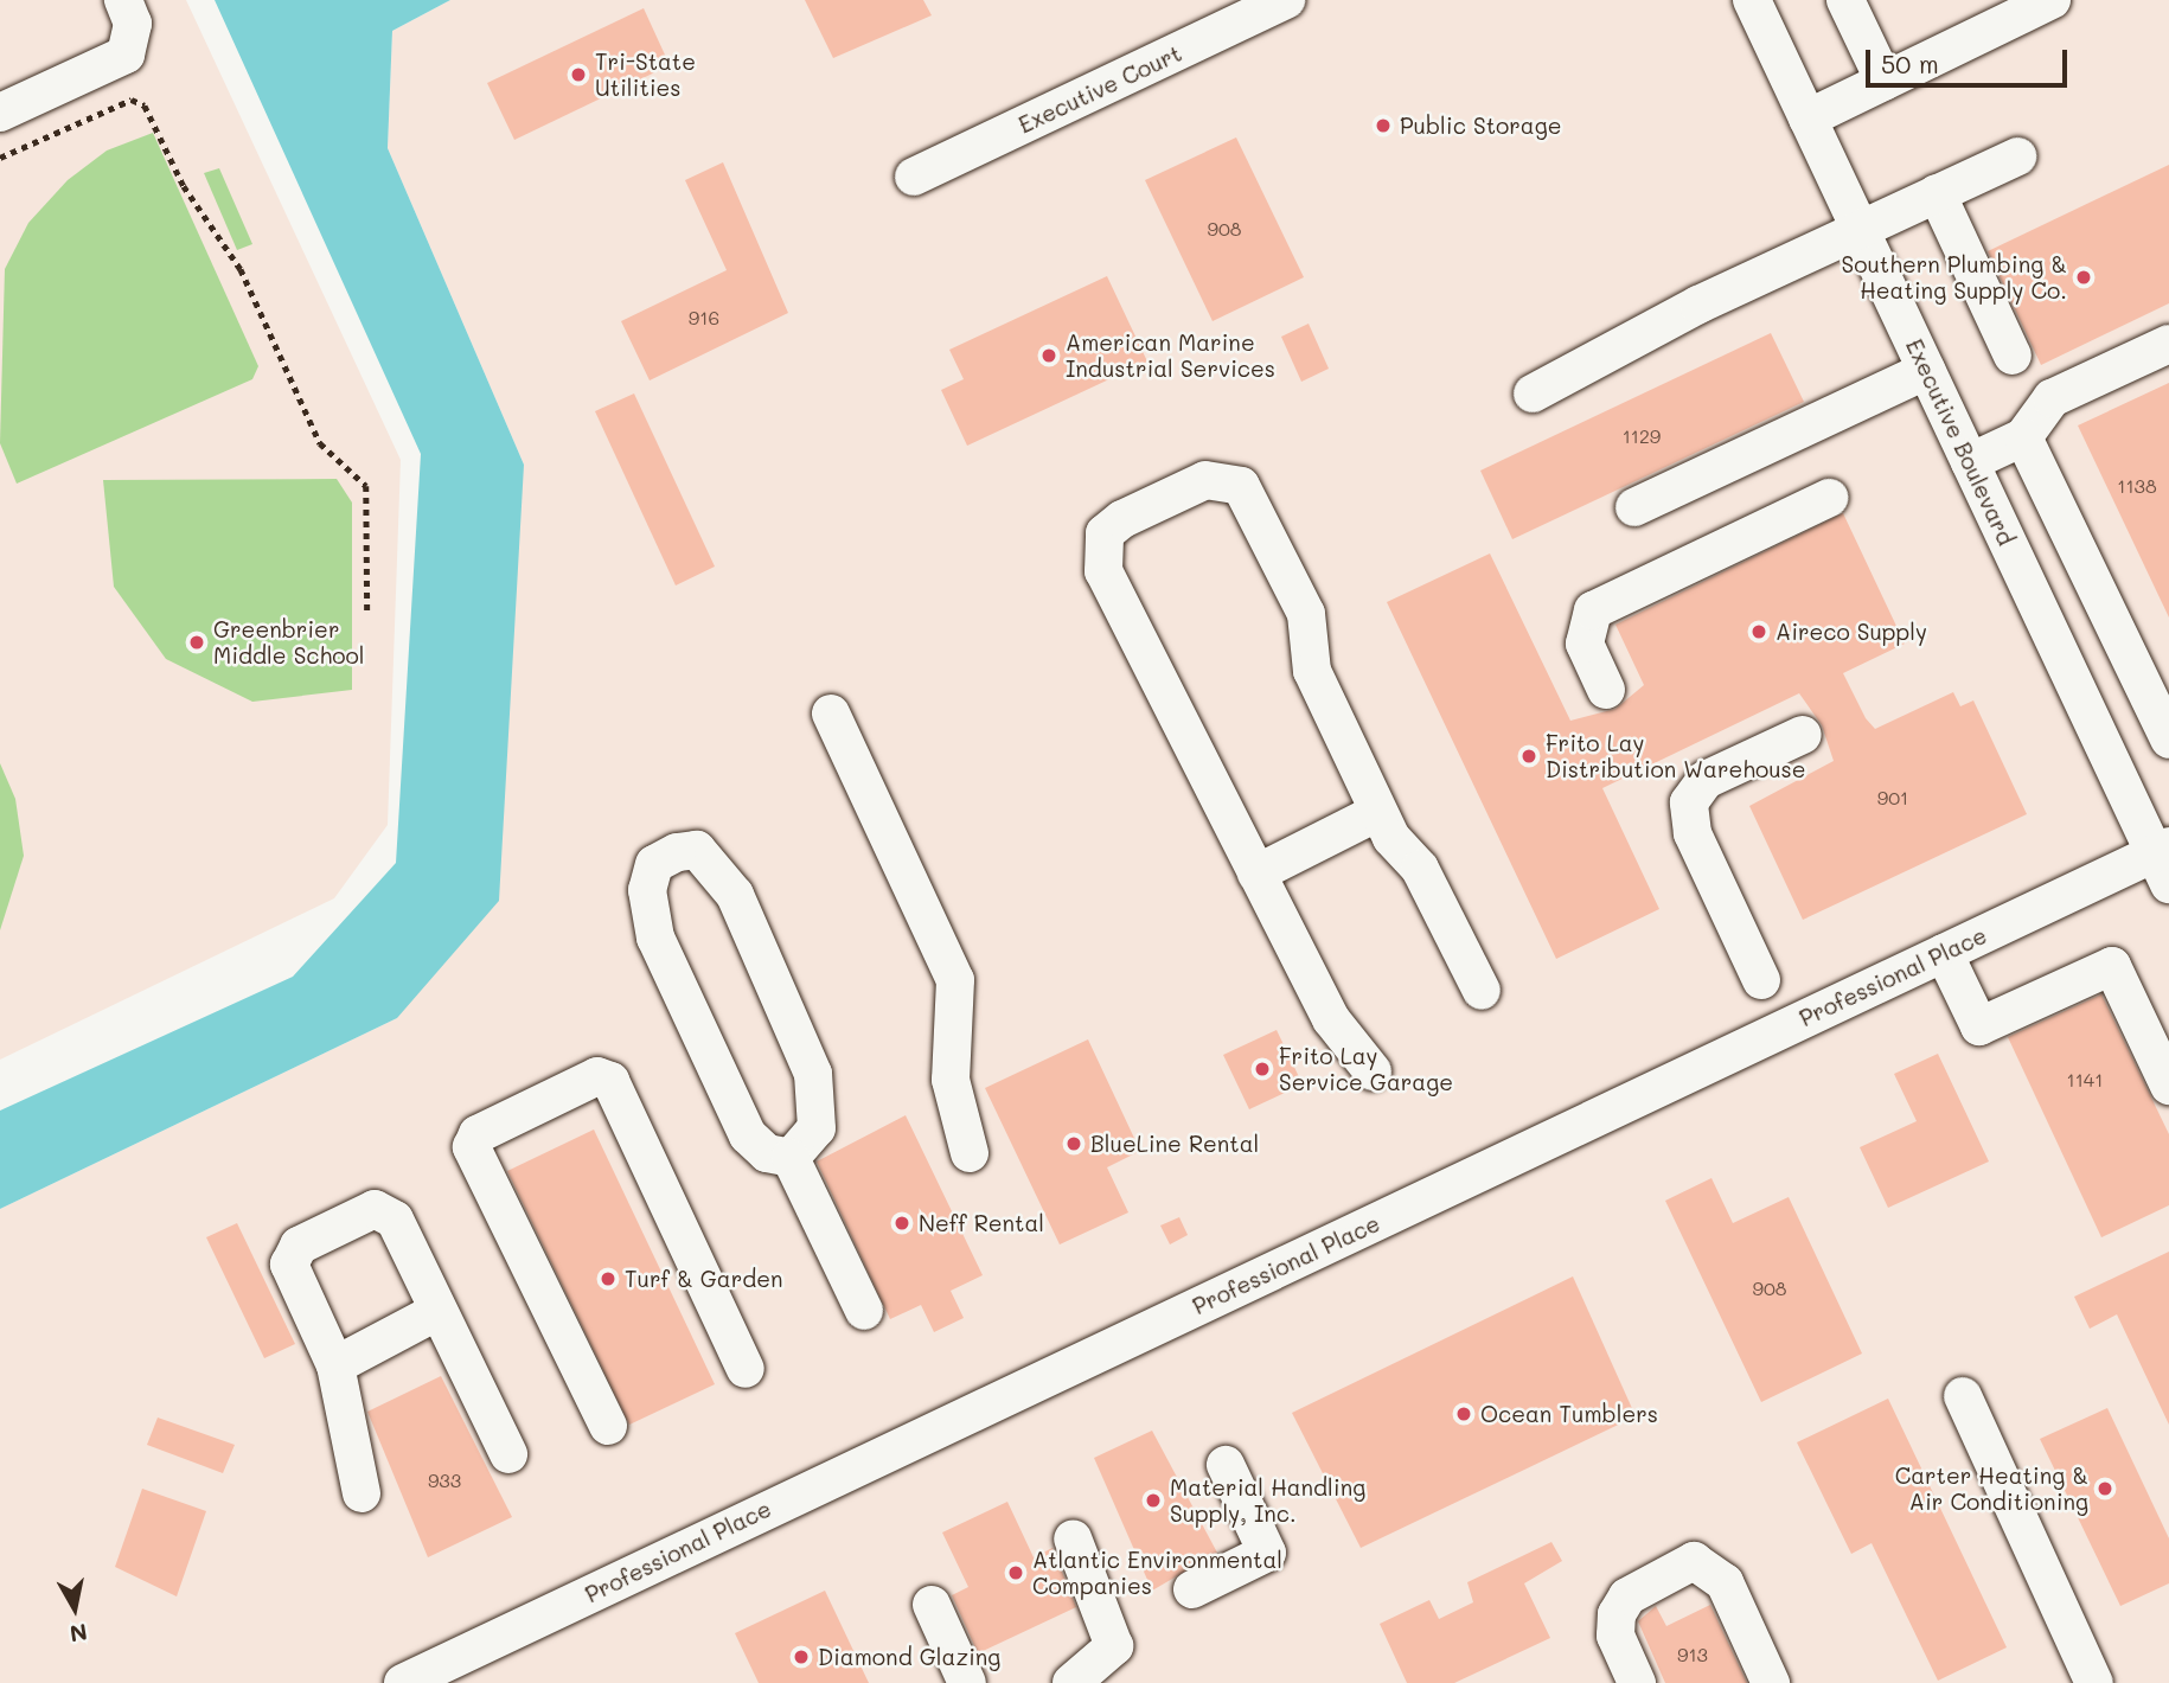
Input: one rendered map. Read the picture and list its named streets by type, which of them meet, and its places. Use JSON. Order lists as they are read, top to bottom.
{
  "streets": {
    "street": ["Executive Court", "Executive Boulevard", "Professional Place"]
  },
  "crossings": [
    ["Executive Boulevard", "Professional Place"]
  ],
  "places": [
    "Tri-State Utilities",
    "Public Storage",
    "Southern Plumbing & Heating Supply Co.",
    "American Marine Industrial Services",
    "Aireco Supply",
    "Greenbrier Middle School",
    "Frito Lay Distribution Warehouse",
    "Frito Lay Service Garage",
    "BlueLine Rental",
    "Neff Rental",
    "Turf & Garden",
    "Ocean Tumblers",
    "Carter Heating & Air Conditioning",
    "Material Handling Supply, Inc.",
    "Atlantic Environmental Companies",
    "Diamond Glazing"
  ],
  "house_numbers": [
    "908",
    "916",
    "1129",
    "1138",
    "901",
    "1141",
    "908",
    "933",
    "913"
  ],
  "scale_bar": "50 m",
  "north": "bottom"
}
